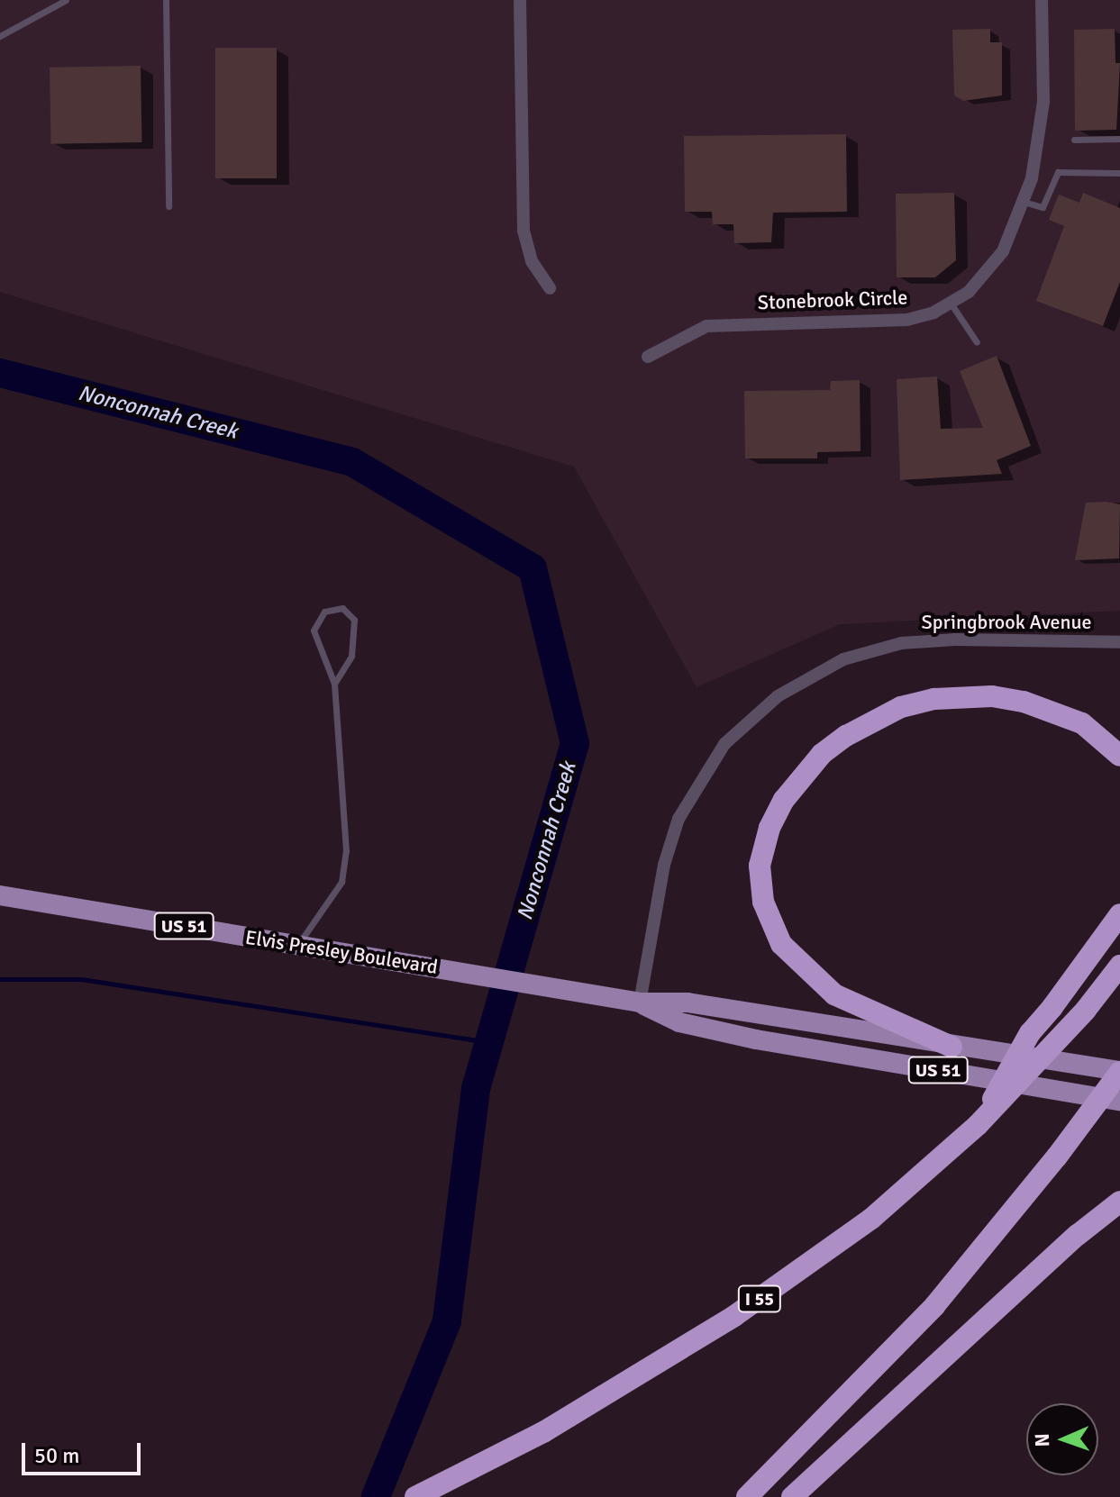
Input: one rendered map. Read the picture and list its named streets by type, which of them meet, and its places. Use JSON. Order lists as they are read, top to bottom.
{
  "streets": {
    "highway": ["I 55"],
    "main road": ["US 51", "Elvis Presley Boulevard"],
    "street": ["Stonebrook Circle", "Springbrook Avenue"]
  },
  "crossings": [
    ["Springbrook Avenue", "Elvis Presley Boulevard"]
  ],
  "water": ["Nonconnah Creek"],
  "scale_bar": "50 m",
  "north": "left"
}
